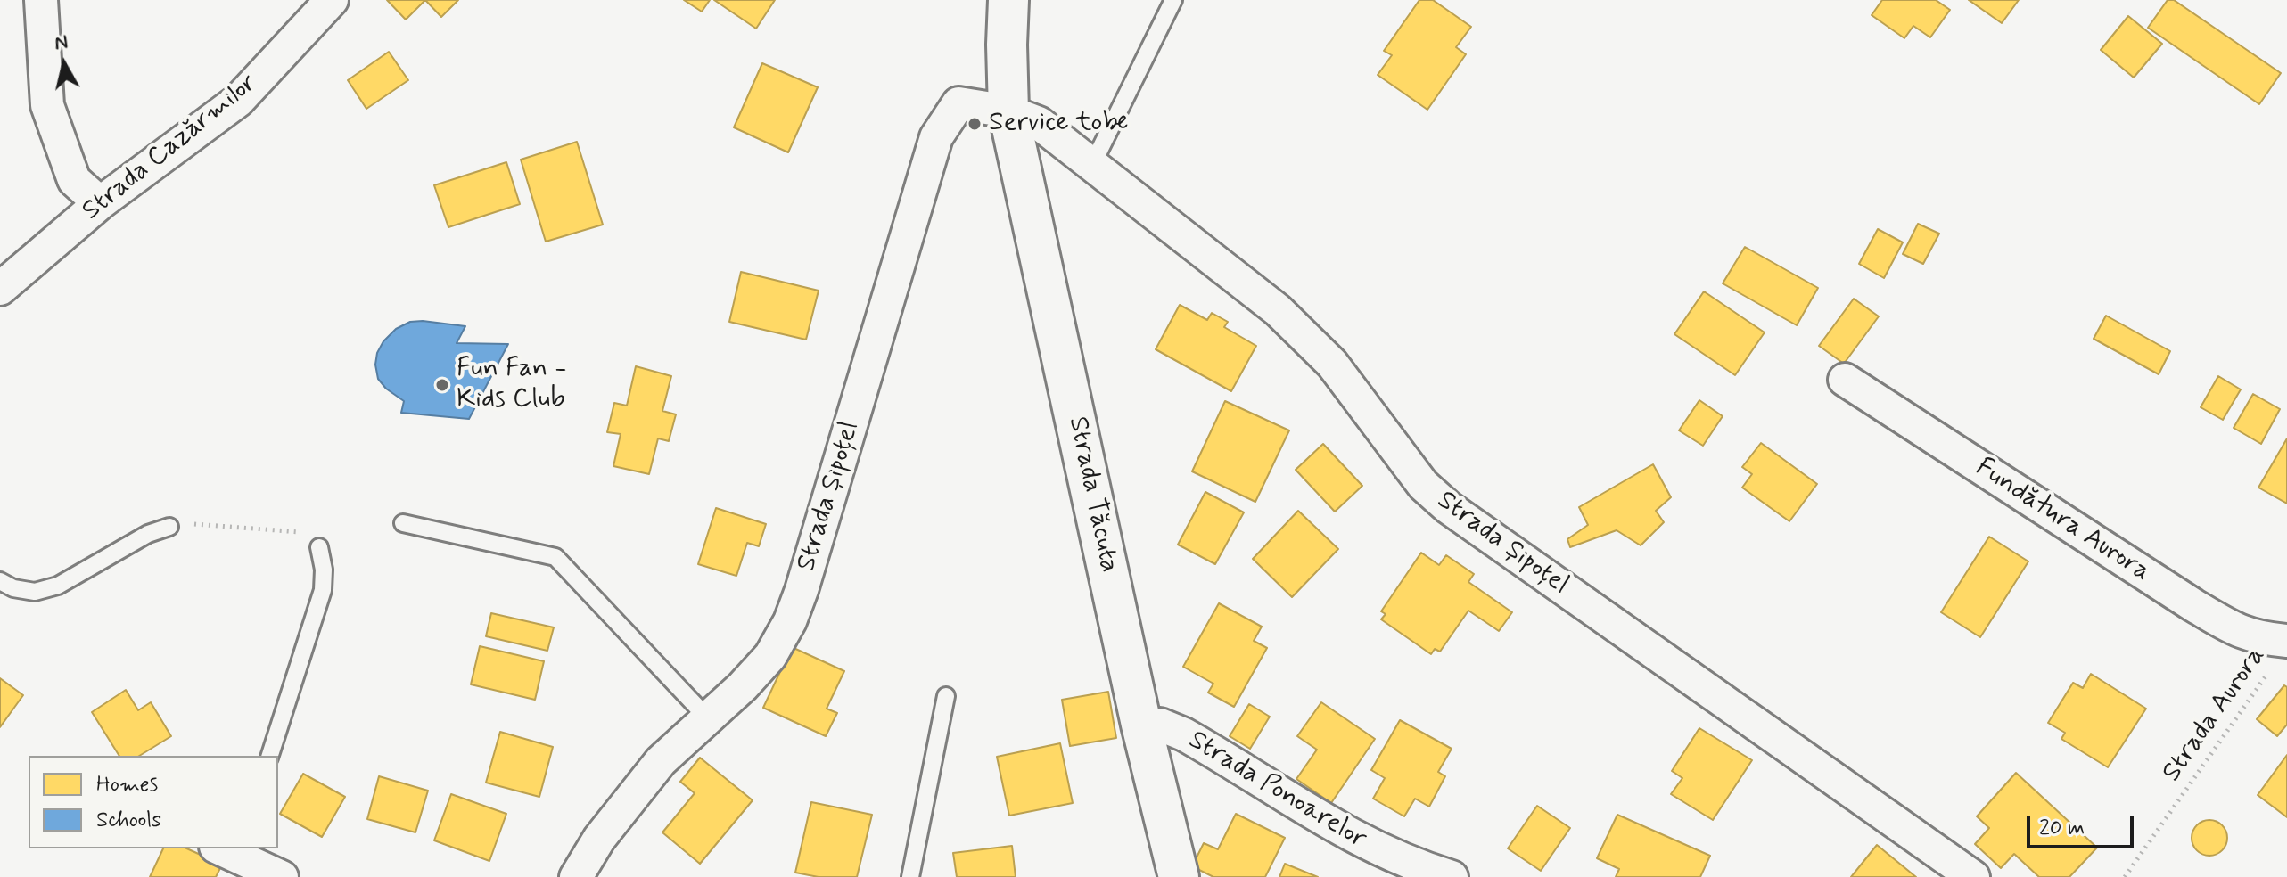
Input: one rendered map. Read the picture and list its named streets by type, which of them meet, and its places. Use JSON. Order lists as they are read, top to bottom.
{
  "streets": {
    "street": [
      "Strada Cazărmilor",
      "Strada Tăcuta",
      "Strada Șipoțel",
      "Fundătura Aurora",
      "Strada Ponoarelor"
    ],
    "path": ["Strada Aurora"]
  },
  "crossings": [
    ["Strada Tăcuta", "Strada Șipoțel"],
    ["Strada Tăcuta", "Strada Ponoarelor"]
  ],
  "places": ["Service tobe", "Fun Fan - Kids Club"],
  "legend": ["Homes", "Schools"],
  "scale_bar": "20 m",
  "north": "top"
}
